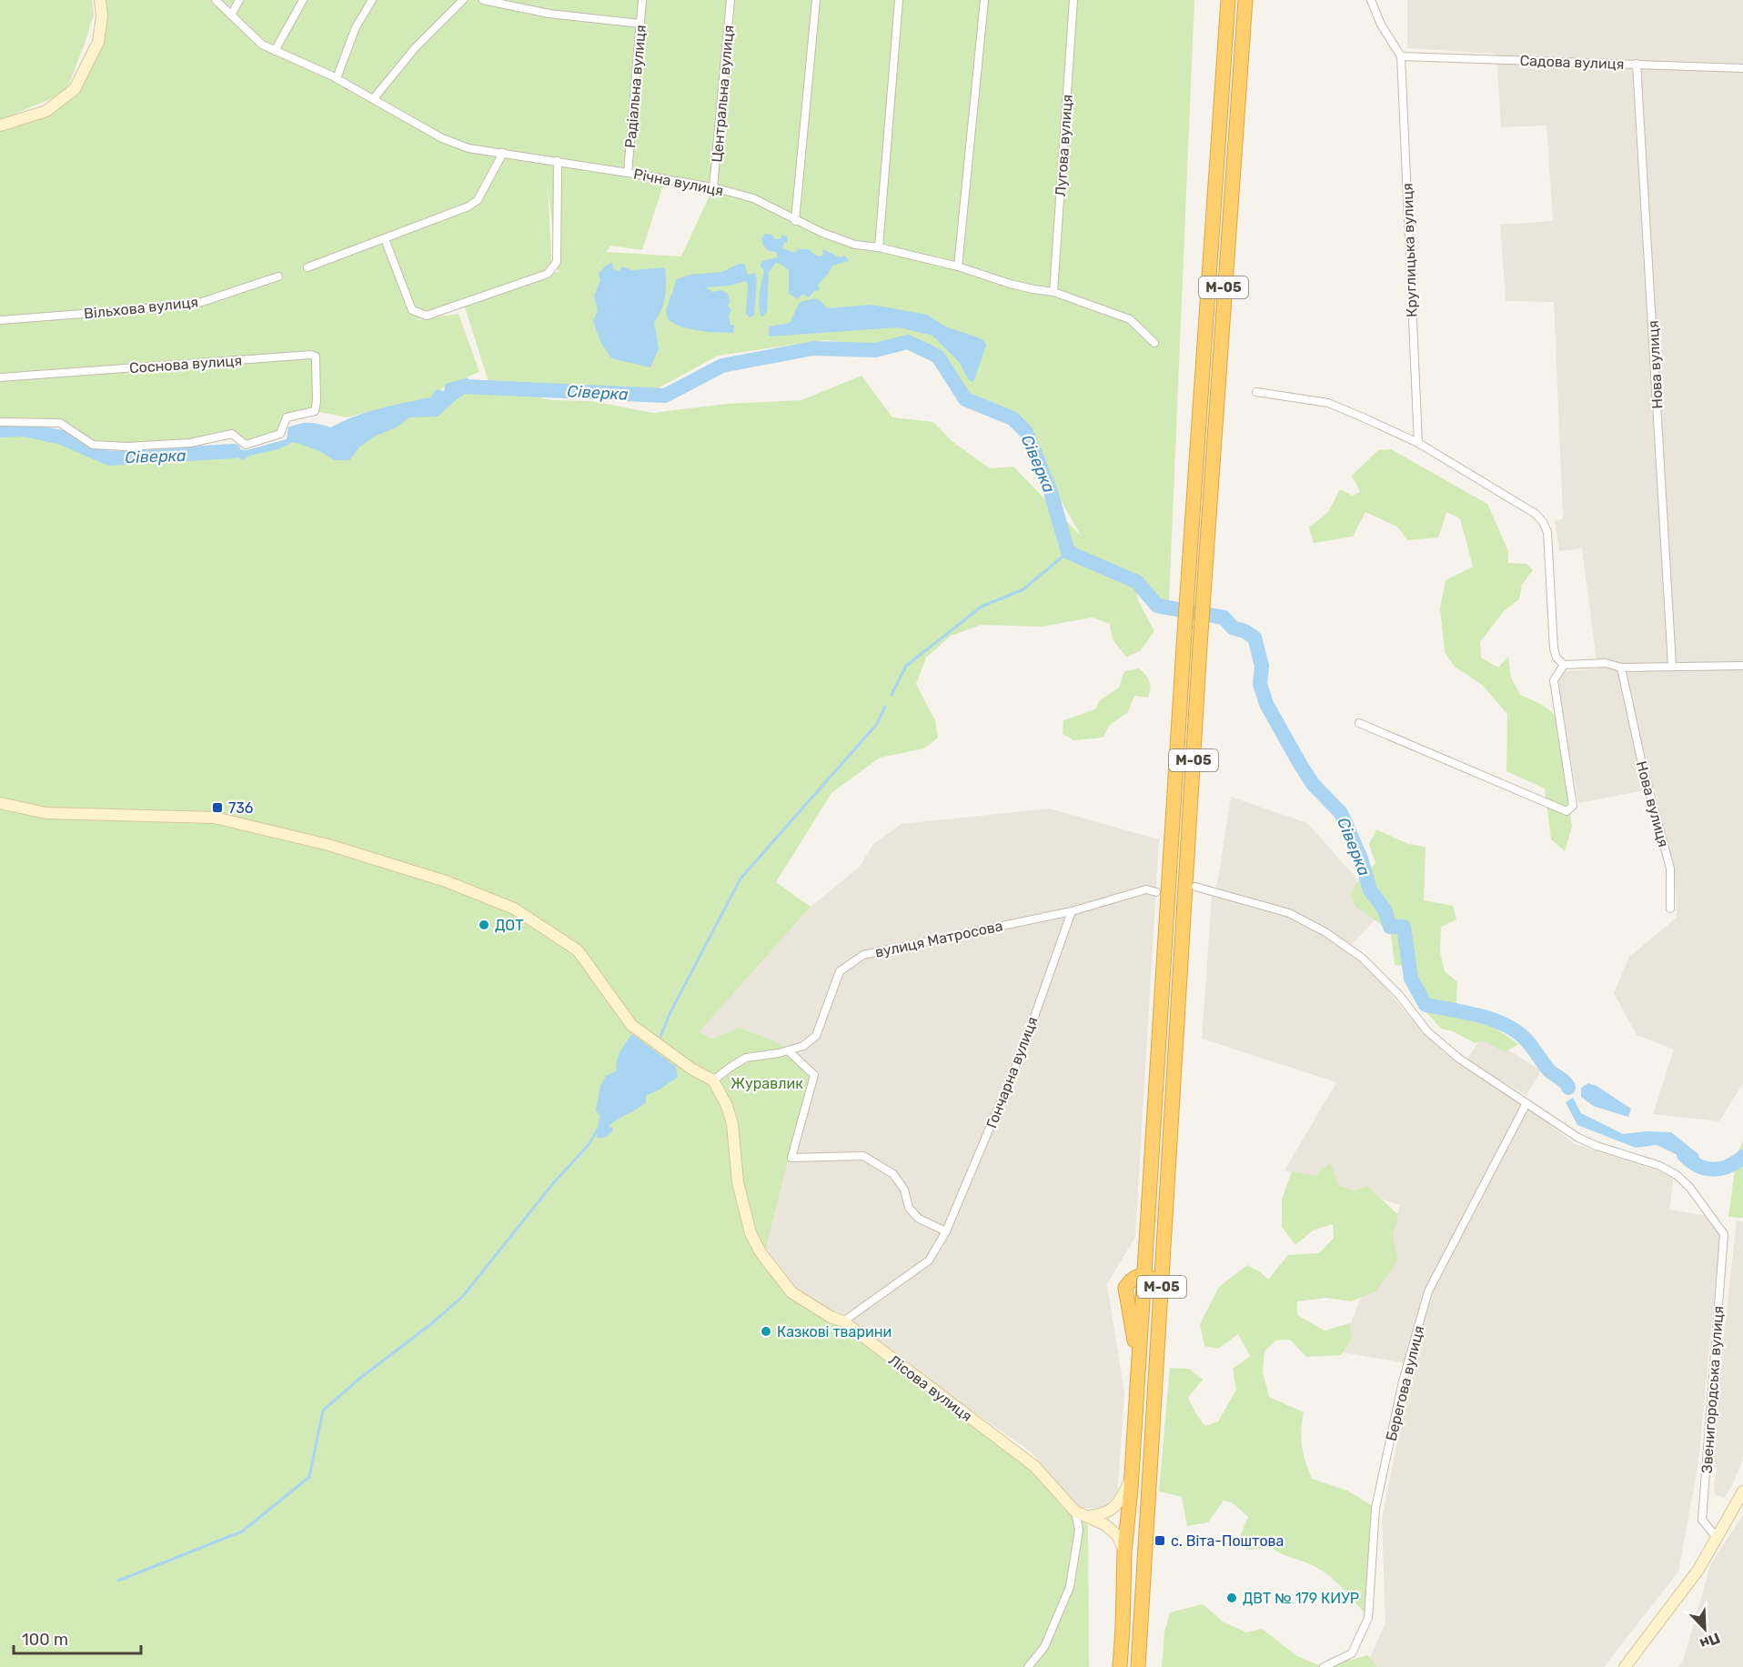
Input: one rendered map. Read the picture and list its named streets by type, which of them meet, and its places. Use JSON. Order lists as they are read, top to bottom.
{
  "streets": {
    "highway": ["М-05"],
    "street": [
      "Садова вулиця",
      "Радіальна вулиця",
      "Центральна вулиця",
      "Лугова вулиця",
      "Річна вулиця",
      "Круглицька вулиця",
      "Вільхова вулиця",
      "Соснова вулиця",
      "Нова вулиця",
      "вулиця Матросова",
      "Гончарна вулиця",
      "Берегова вулиця",
      "Лісова вулиця",
      "Звенигородська вулиця"
    ]
  },
  "crossings": [
    ["Садова вулиця", "Круглицька вулиця"],
    ["Садова вулиця", "Нова вулиця"],
    ["Радіальна вулиця", "Річна вулиця"],
    ["Центральна вулиця", "Річна вулиця"],
    ["Лугова вулиця", "Річна вулиця"],
    ["вулиця Матросова", "Гончарна вулиця"],
    ["вулиця Матросова", "Лісова вулиця"],
    ["Гончарна вулиця", "Лісова вулиця"],
    ["Берегова вулиця", "Звенигородська вулиця"]
  ],
  "water": ["Сіверка"],
  "parks": ["Журавлик"],
  "places": {
    "transit": ["736", "с. Віта-Поштова"],
    "other": ["ДОТ", "Казкові тварини", "ДВТ № 179 КИУР"]
  },
  "scale_bar": "100 m",
  "north": "bottom right"
}
